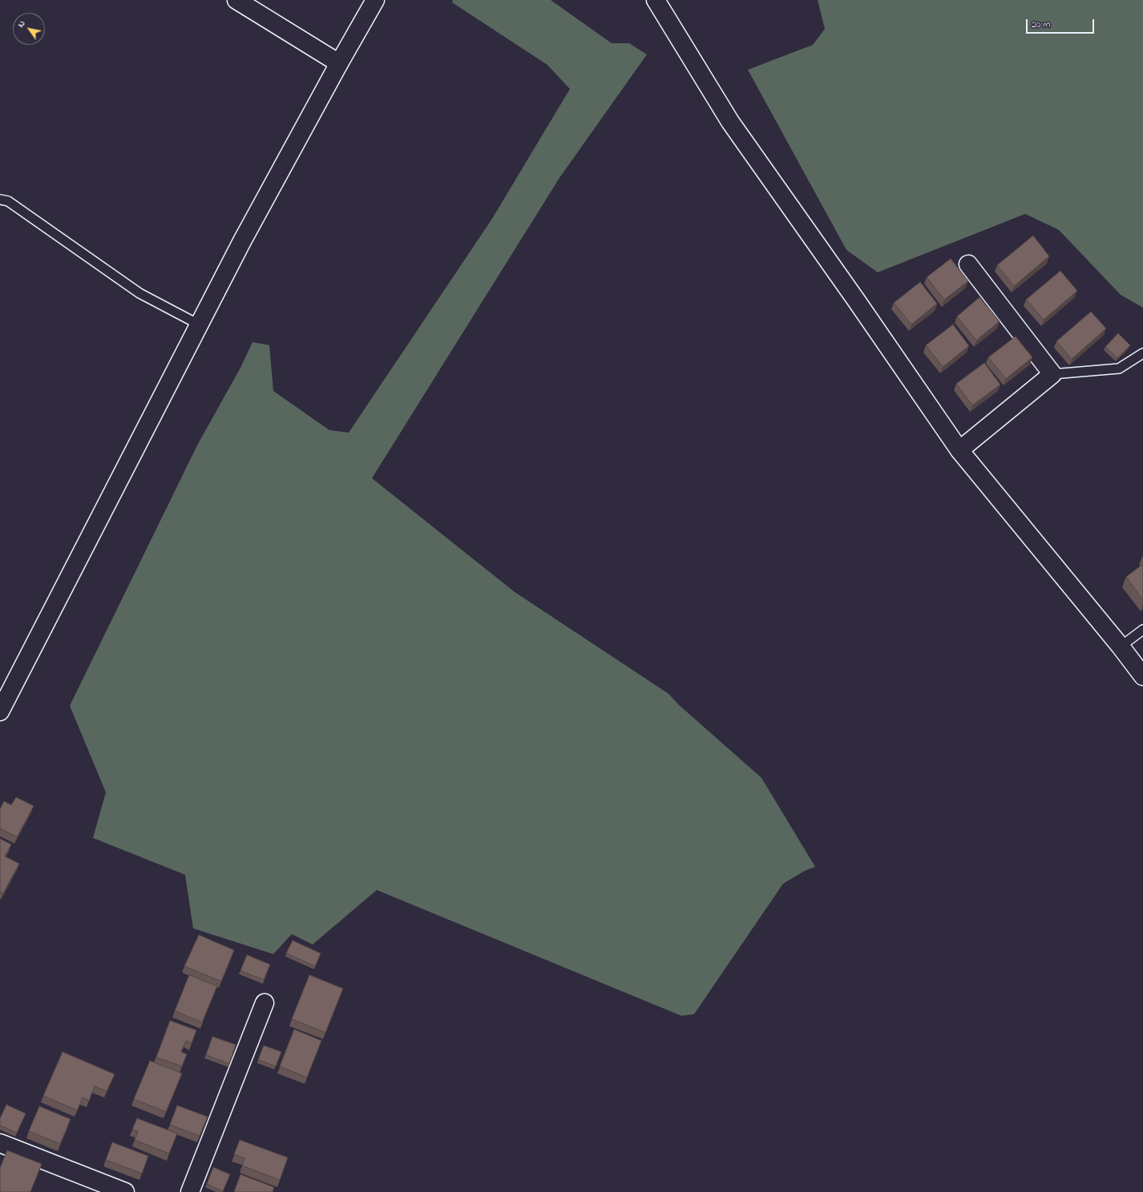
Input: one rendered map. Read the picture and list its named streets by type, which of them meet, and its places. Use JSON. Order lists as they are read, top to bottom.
{
  "scale_bar": "20 m",
  "north": "top left"
}
